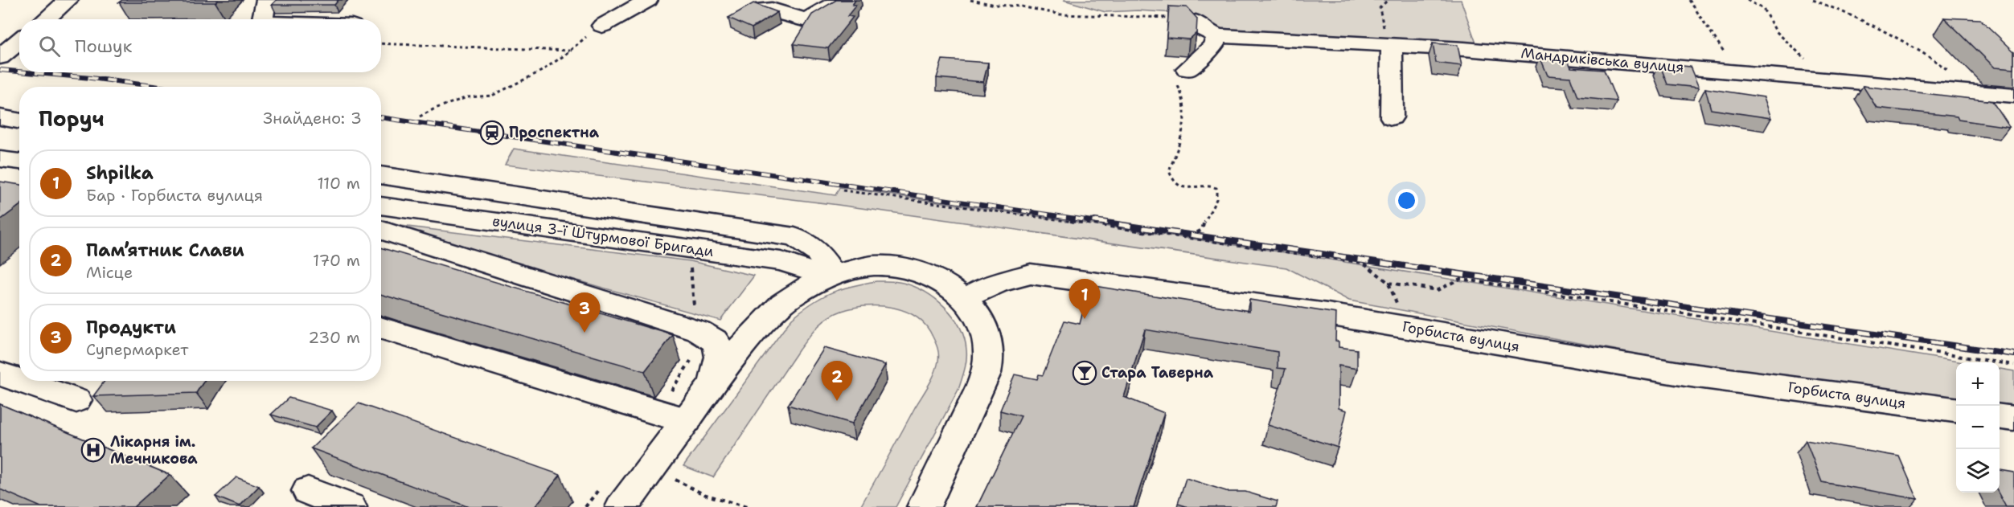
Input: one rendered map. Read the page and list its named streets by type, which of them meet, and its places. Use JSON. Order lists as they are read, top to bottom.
{
  "streets": {
    "street": ["Мандриківська вулиця", "вулиця 3-ї Штурмової Бригади", "Горбиста вулиця"]
  },
  "places": {
    "station": ["Проспектна"],
    "bar": ["Стара Таверна"],
    "hospital": ["Лікарня ім. Мечникова"]
  },
  "page": {
    "search": "Пошук",
    "heading": ["Поруч", "Знайдено: 3"],
    "list": [
      {
        "mark": "1",
        "name": "Shpilka",
        "note": "Бар · Горбиста вулиця",
        "value": "110 m"
      },
      {
        "mark": "2",
        "name": "Пам’ятник Слави",
        "note": "Місце",
        "value": "170 m"
      },
      {
        "mark": "3",
        "name": "Продукти",
        "note": "Супермаркет",
        "value": "230 m"
      }
    ],
    "pins": ["1", "3", "2"],
    "map_buttons": ["+", "−"]
  }
}
